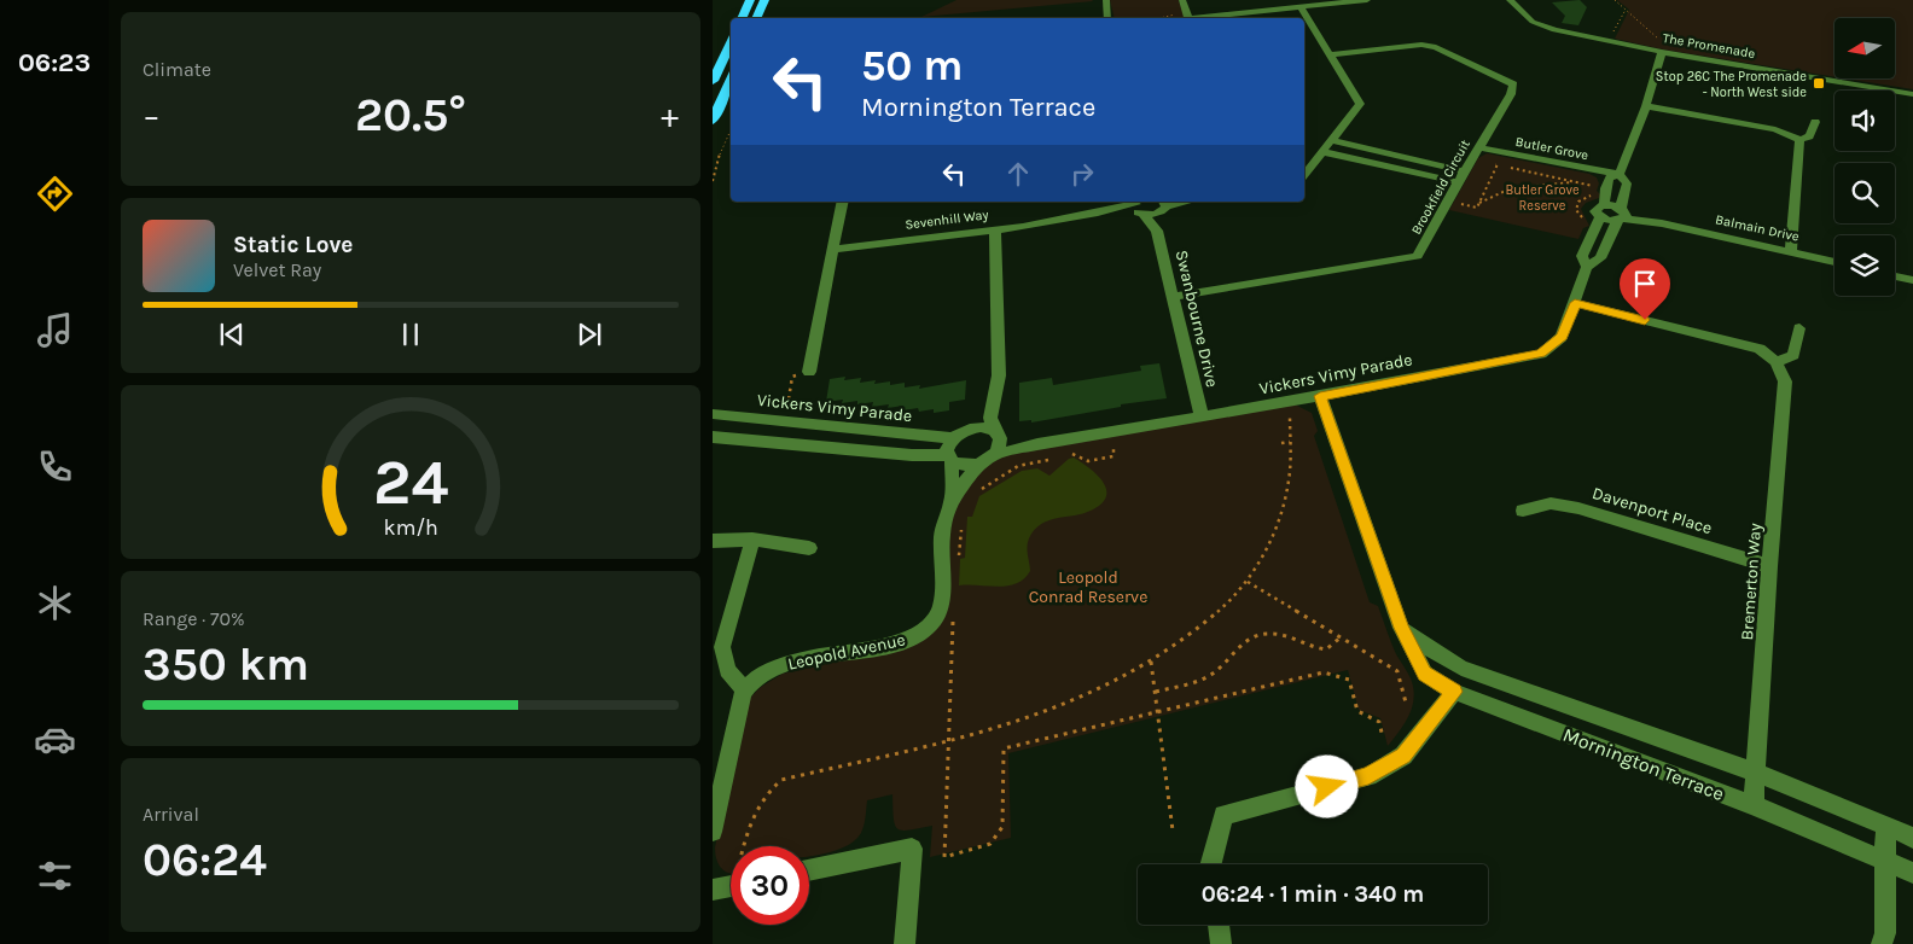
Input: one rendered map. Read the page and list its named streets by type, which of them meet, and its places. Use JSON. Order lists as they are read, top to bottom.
{
  "streets": {
    "street": [
      "The Promenade",
      "Butler Grove",
      "Brookfield Circuit",
      "Sevenhill Way",
      "Balmain Drive",
      "Swanbourne Drive",
      "Vickers Vimy Parade",
      "Davenport Place",
      "Bremerton Way",
      "Leopold Avenue",
      "Mornington Terrace"
    ]
  },
  "crossings": [
    ["The Promenade", "Vickers Vimy Parade"],
    ["Butler Grove", "Brookfield Circuit"],
    ["Butler Grove", "Vickers Vimy Parade"],
    ["Brookfield Circuit", "Swanbourne Drive"],
    ["Sevenhill Way", "Swanbourne Drive"],
    ["Balmain Drive", "Vickers Vimy Parade"],
    ["Swanbourne Drive", "Vickers Vimy Parade"],
    ["Vickers Vimy Parade", "Leopold Avenue"],
    ["Vickers Vimy Parade", "Mornington Terrace"],
    ["Davenport Place", "Bremerton Way"],
    ["Bremerton Way", "Mornington Terrace"]
  ],
  "parks": ["Butler Grove Reserve", "Leopold Conrad Reserve"],
  "places": {
    "transit": ["Stop 26C The Promenade - North West side"]
  },
  "north": "left",
  "page": {
    "tabs": "06:23",
    "tile": [
      "Climate",
      ["Range · 70%", "350 km"],
      ["Arrival", "06:24"]
    ],
    "turn": ["50 m", "Mornington Terrace"],
    "heat": ["−", "20.5°", "+"],
    "song": ["Static Love", "Velvet Ray"],
    "limit": "30",
    "trip": "06:24 · 1 min · 340 m",
    "gauge": ["24", "km/h"]
  }
}
